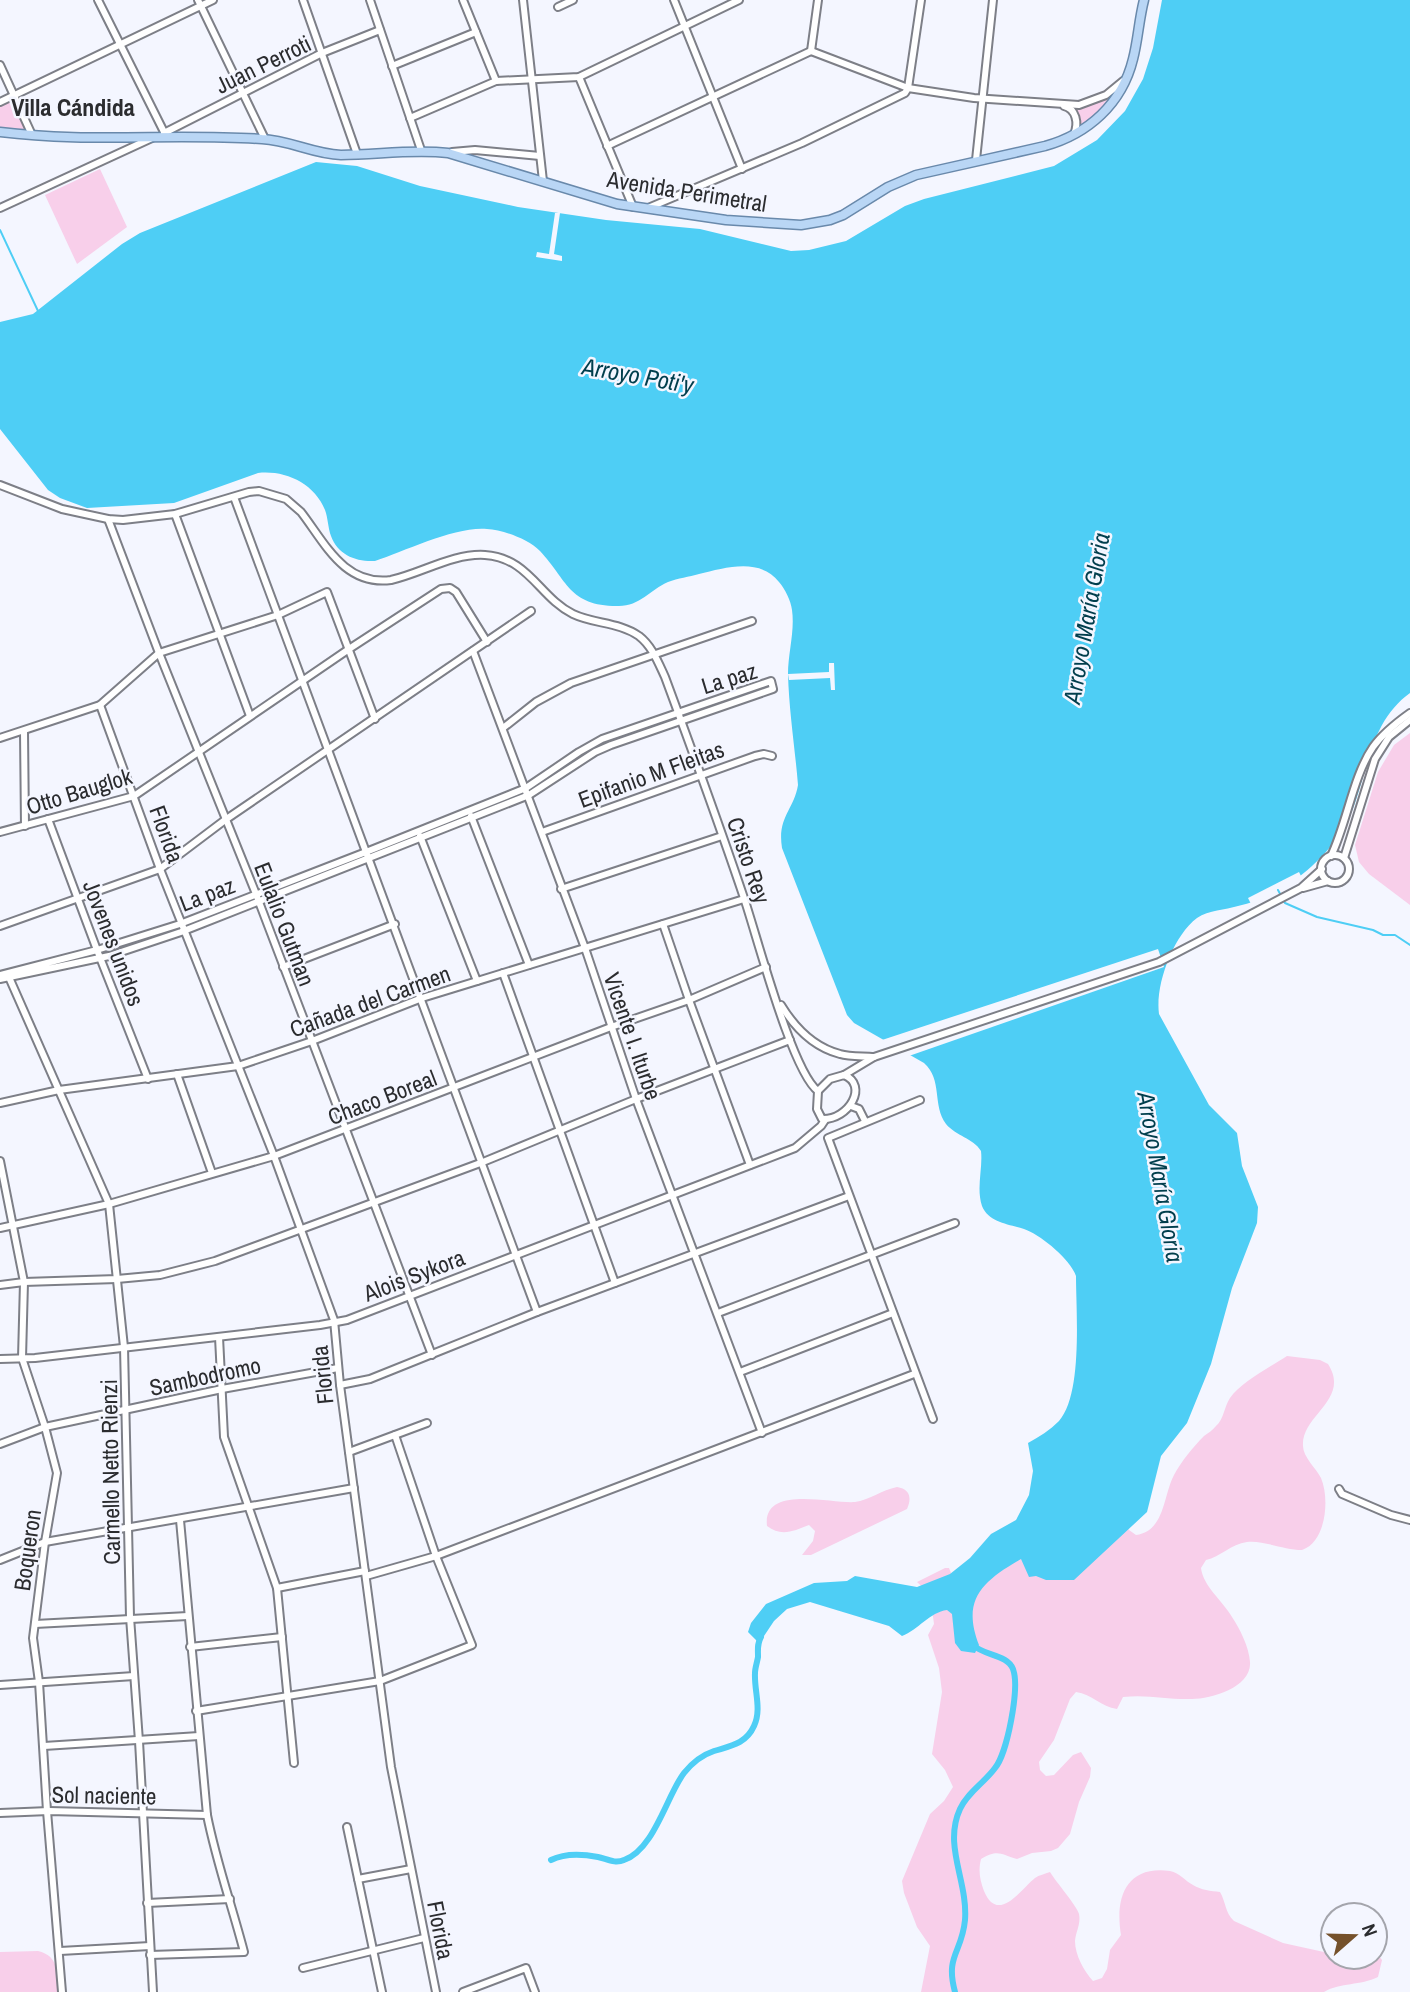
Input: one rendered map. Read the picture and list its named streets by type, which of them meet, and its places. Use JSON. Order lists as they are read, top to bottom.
{
  "streets": {
    "main road": ["Avenida Perimetral"],
    "street": [
      "Juan Perroti",
      "La paz",
      "Epifanio M Fleitas",
      "Otto Bauglok",
      "Florida",
      "Cristo Rey",
      "Eulalio Gutman",
      "Jovenes unidos",
      "Cañada del Carmen",
      "Vicente I. Iturbe",
      "Chaco Boreal",
      "Alois Sykora",
      "Sambodromo",
      "Carmello Netto Rienzi",
      "Boqueron",
      "Sol naciente"
    ]
  },
  "crossings": [
    ["Juan Perroti", "Avenida Perimetral"],
    ["La paz", "Florida"],
    ["La paz", "Cristo Rey"],
    ["La paz", "Eulalio Gutman"],
    ["La paz", "Jovenes unidos"],
    ["La paz", "Vicente I. Iturbe"],
    ["La paz", "Carmello Netto Rienzi"],
    ["Epifanio M Fleitas", "Cristo Rey"],
    ["Epifanio M Fleitas", "Vicente I. Iturbe"],
    ["Otto Bauglok", "Florida"],
    ["Otto Bauglok", "Eulalio Gutman"],
    ["Otto Bauglok", "Jovenes unidos"],
    ["Florida", "Cañada del Carmen"],
    ["Florida", "Chaco Boreal"],
    ["Florida", "Alois Sykora"],
    ["Florida", "Sambodromo"],
    ["Cristo Rey", "Cañada del Carmen"],
    ["Cristo Rey", "Chaco Boreal"],
    ["Cristo Rey", "Alois Sykora"],
    ["Eulalio Gutman", "Cañada del Carmen"],
    ["Eulalio Gutman", "Chaco Boreal"],
    ["Eulalio Gutman", "Alois Sykora"],
    ["Jovenes unidos", "Cañada del Carmen"],
    ["Cañada del Carmen", "Vicente I. Iturbe"],
    ["Cañada del Carmen", "Carmello Netto Rienzi"],
    ["Vicente I. Iturbe", "Chaco Boreal"],
    ["Vicente I. Iturbe", "Alois Sykora"],
    ["Chaco Boreal", "Carmello Netto Rienzi"],
    ["Chaco Boreal", "Boqueron"],
    ["Alois Sykora", "Carmello Netto Rienzi"],
    ["Alois Sykora", "Boqueron"],
    ["Sambodromo", "Carmello Netto Rienzi"],
    ["Sambodromo", "Boqueron"],
    ["Carmello Netto Rienzi", "Sol naciente"],
    ["Boqueron", "Sol naciente"]
  ],
  "districts": ["Villa Cándida"],
  "water": ["Arroyo Poti'y", "Arroyo María Gloria"],
  "north": "right"
}
